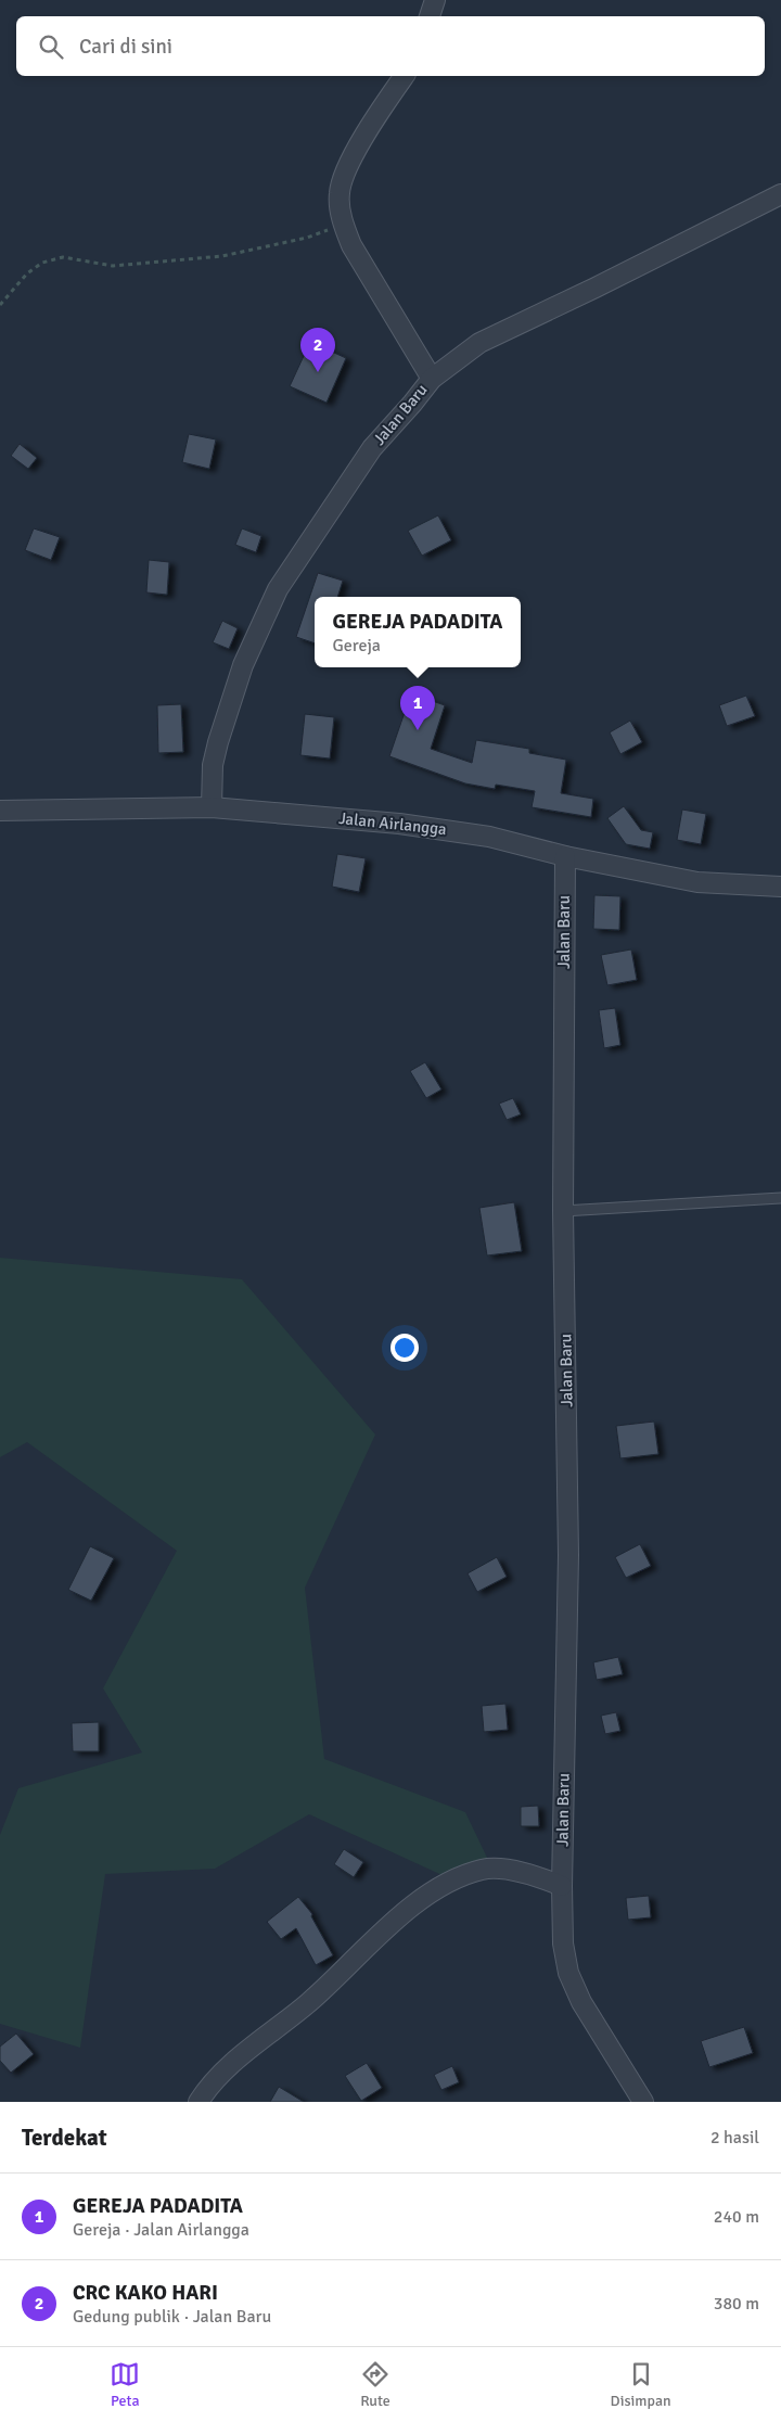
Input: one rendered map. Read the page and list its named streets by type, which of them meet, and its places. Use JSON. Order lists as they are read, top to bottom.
{
  "streets": {
    "street": ["Jalan Baru", "Jalan Airlangga"]
  },
  "crossings": [
    ["Jalan Baru", "Jalan Airlangga"]
  ],
  "page": {
    "search": "Cari di sini",
    "pins": ["2", "1"],
    "popup": ["GEREJA PADADITA", "Gereja"],
    "heading": ["Terdekat", "2 hasil"],
    "list": [
      {
        "mark": "1",
        "name": "GEREJA PADADITA",
        "note": "Gereja · Jalan Airlangga",
        "value": "240 m"
      },
      {
        "mark": "2",
        "name": "CRC KAKO HARI",
        "note": "Gedung publik · Jalan Baru",
        "value": "380 m"
      }
    ],
    "nav": ["Peta", "Rute", "Disimpan"]
  }
}
